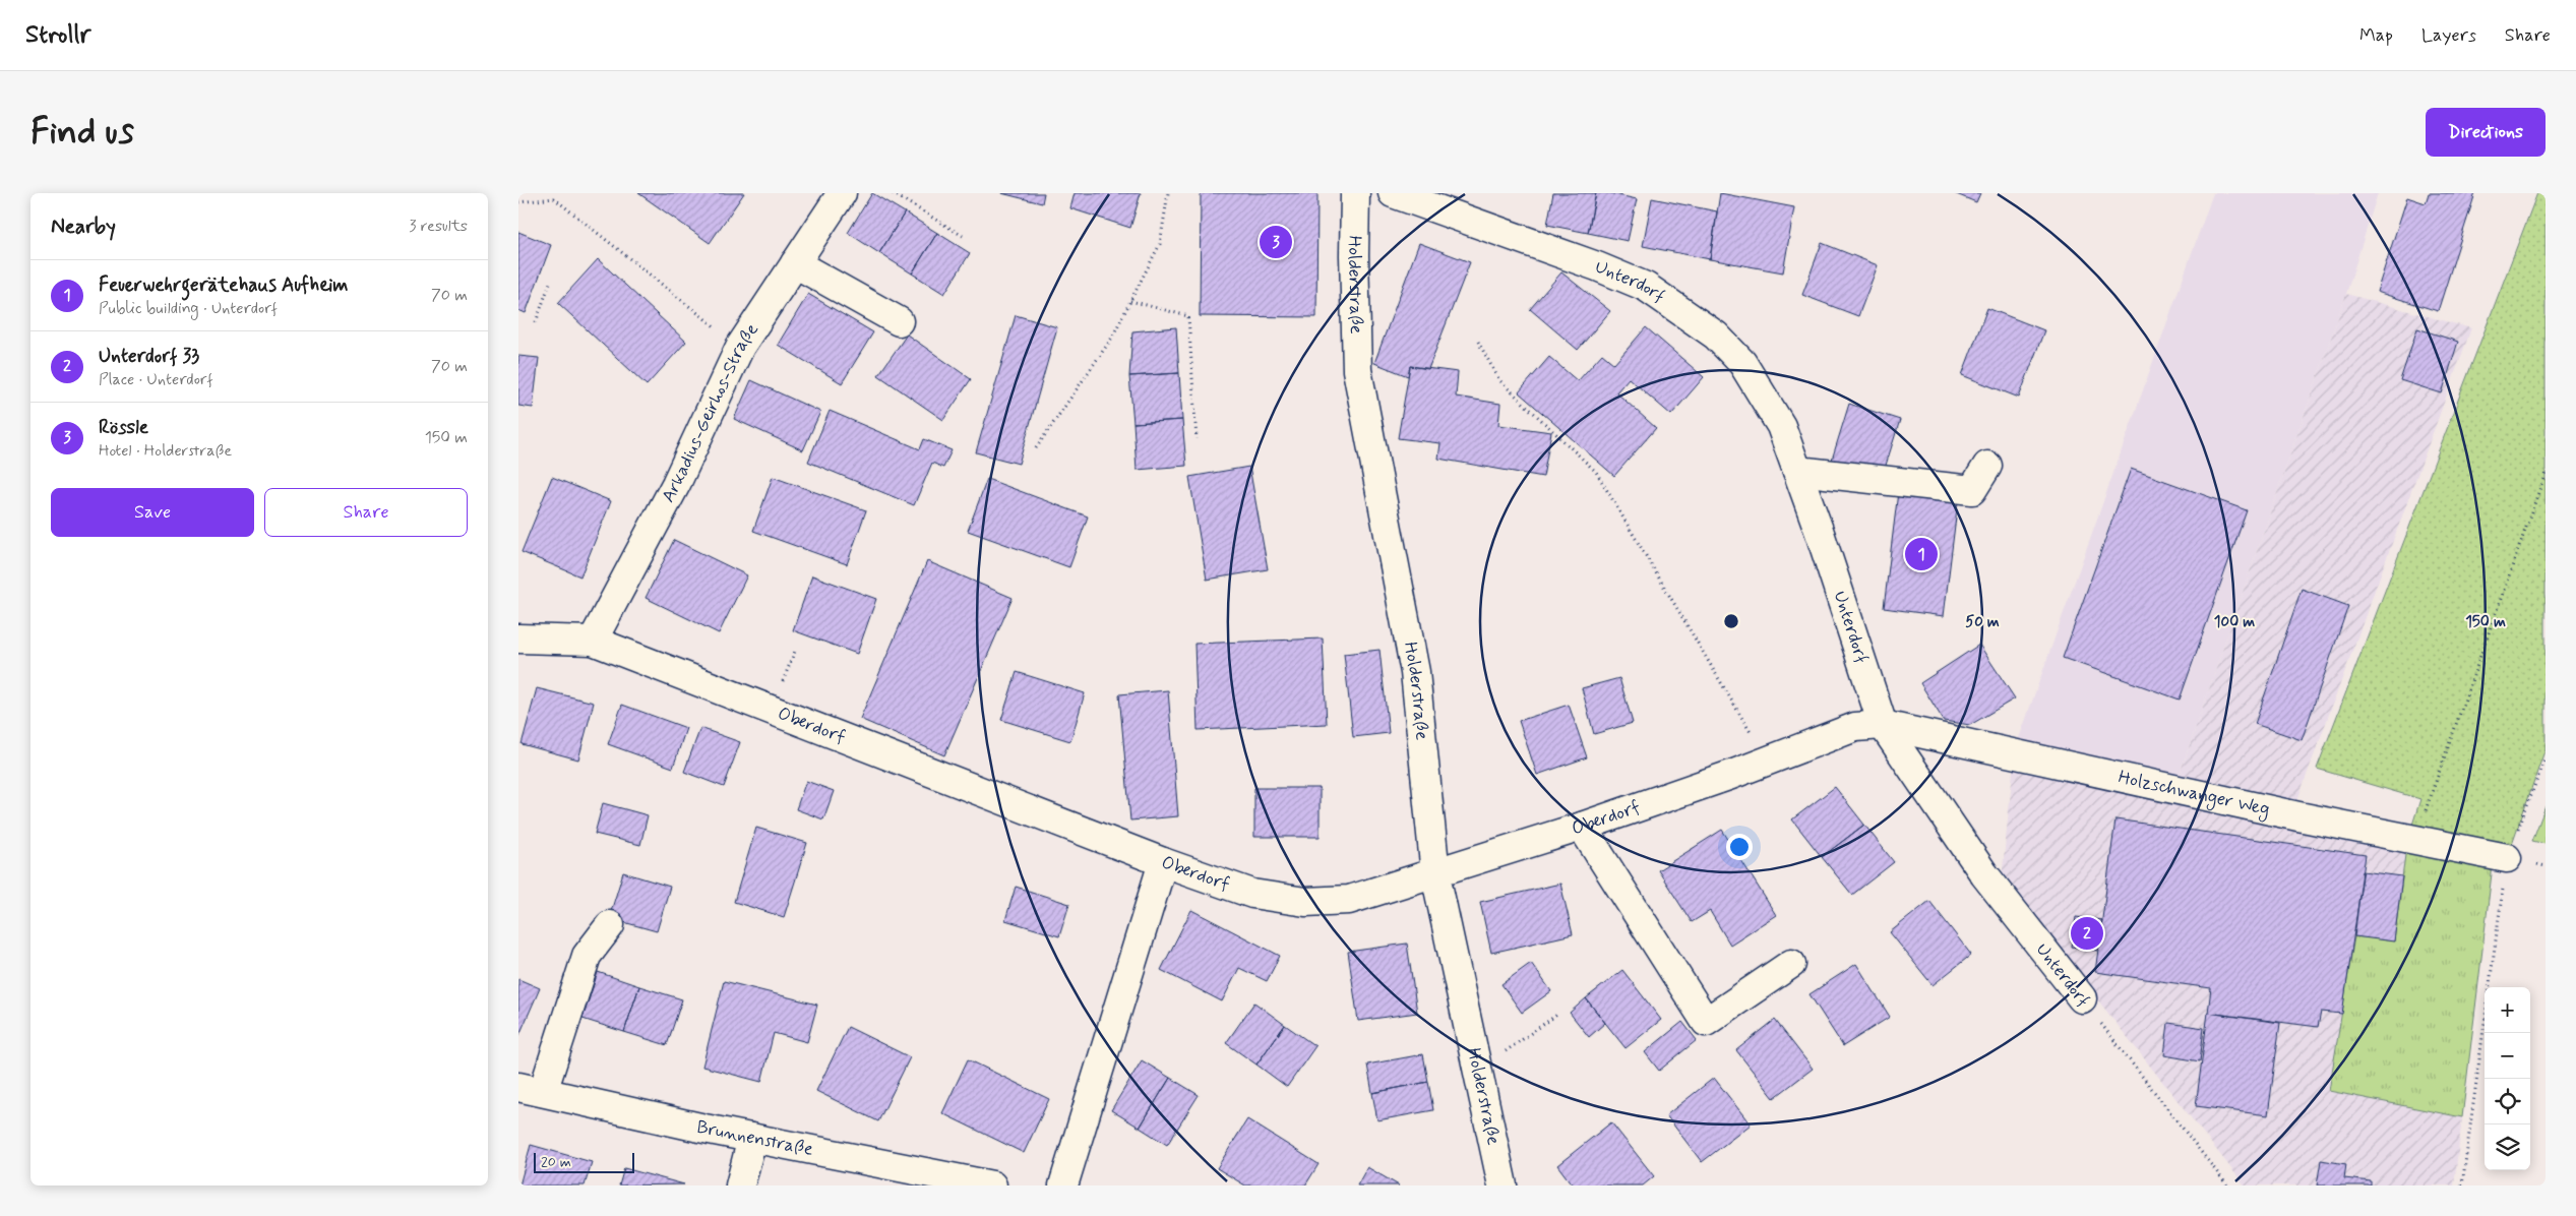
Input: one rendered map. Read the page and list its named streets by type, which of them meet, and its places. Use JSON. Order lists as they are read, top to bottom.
{
  "streets": {
    "street": [
      "Unterdorf",
      "Holderstraße",
      "Arkadius-Geirhos-Straße",
      "Oberdorf",
      "Holzschwanger Weg",
      "Brunnenstraße"
    ]
  },
  "crossings": [
    ["Unterdorf", "Oberdorf"],
    ["Unterdorf", "Holzschwanger Weg"],
    ["Holderstraße", "Oberdorf"],
    ["Arkadius-Geirhos-Straße", "Oberdorf"],
    ["Oberdorf", "Holzschwanger Weg"]
  ],
  "scale_bar": "20 m",
  "page": {
    "header": "Strollr",
    "nav": ["Map", "Layers", "Share"],
    "buttons": [
      "Directions",
      ["Save", "Share"]
    ],
    "title": "Find us",
    "heading": ["Nearby", "3 results"],
    "pins": ["3", "1", "2"],
    "list": [
      {
        "mark": "1",
        "name": "Feuerwehrgerätehaus Aufheim",
        "note": "Public building · Unterdorf",
        "value": "70 m"
      },
      {
        "mark": "2",
        "name": "Unterdorf 33",
        "note": "Place · Unterdorf",
        "value": "70 m"
      },
      {
        "mark": "3",
        "name": "Rössle",
        "note": "Hotel · Holderstraße",
        "value": "150 m"
      }
    ],
    "map_buttons": ["+", "−"],
    "scale": "20 m"
  },
  "rings": ["50 m", "100 m", "150 m"]
}
